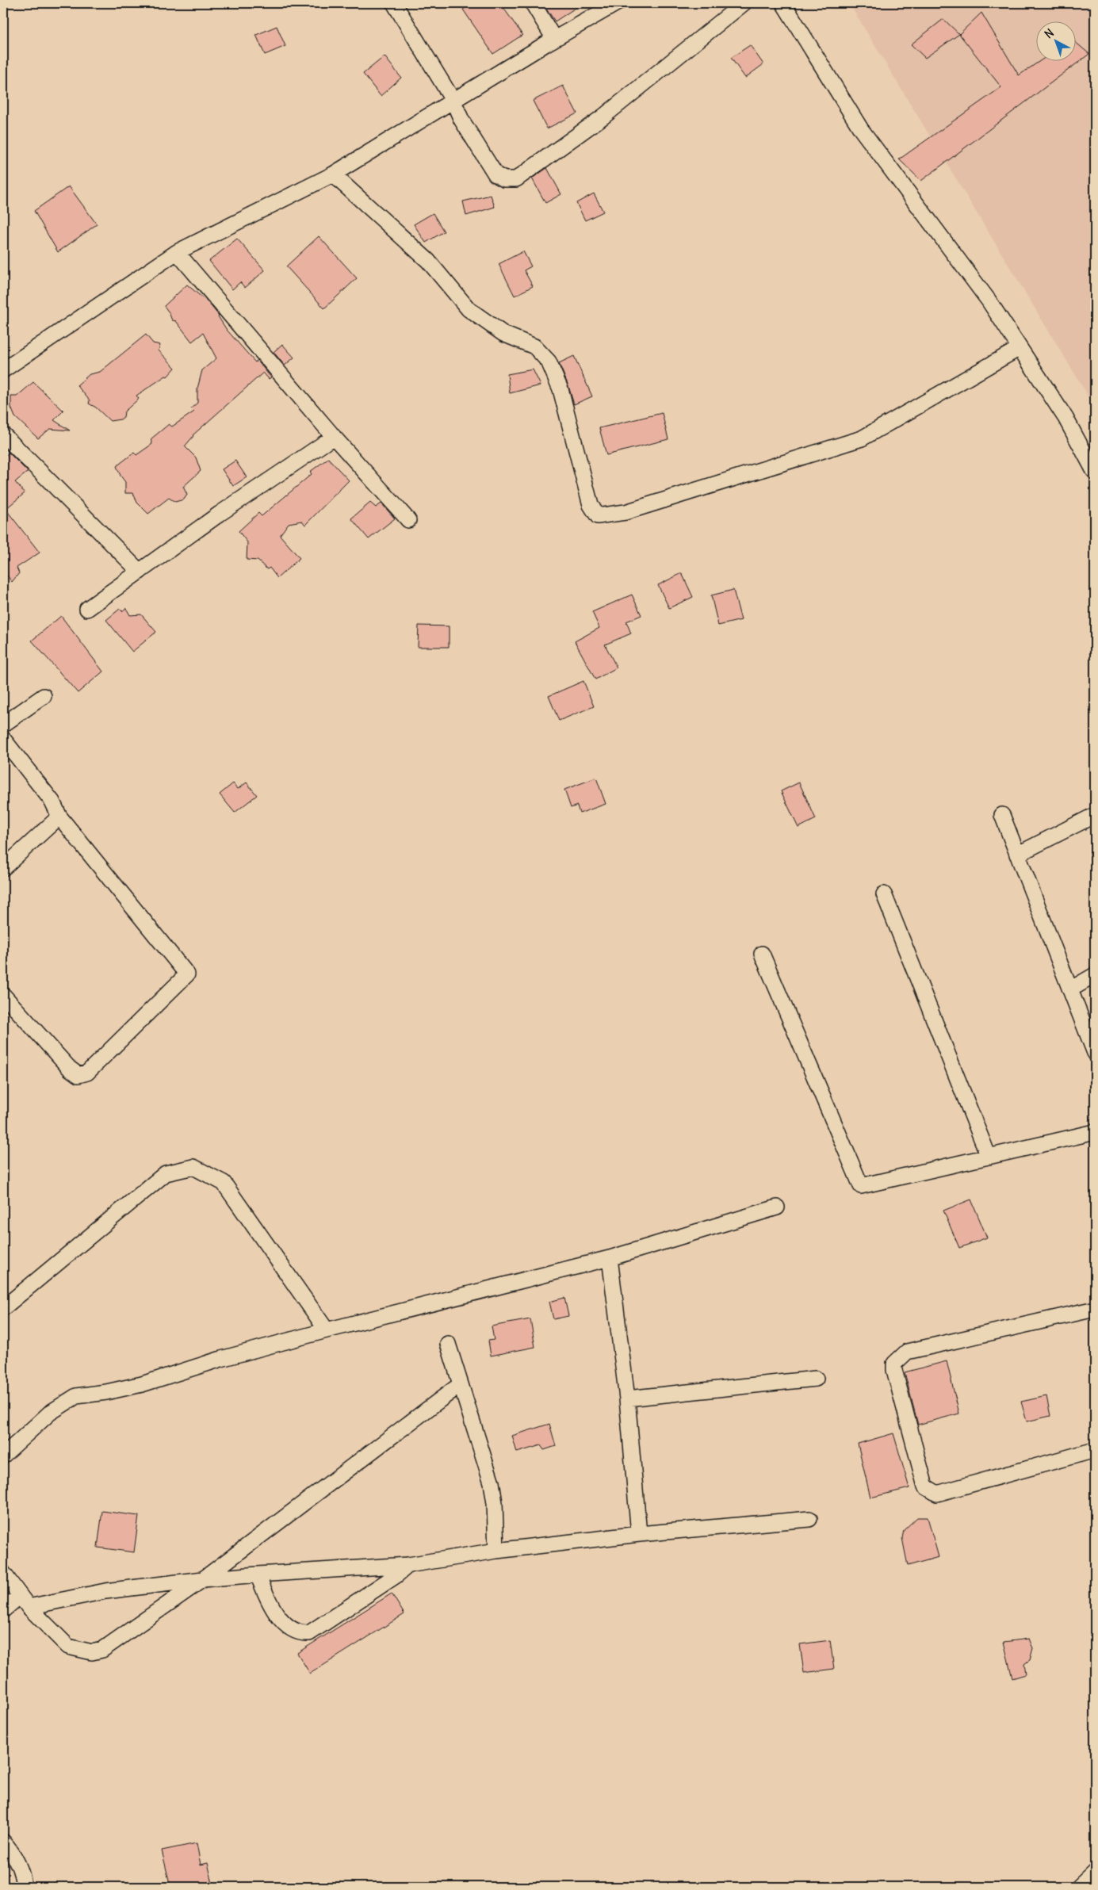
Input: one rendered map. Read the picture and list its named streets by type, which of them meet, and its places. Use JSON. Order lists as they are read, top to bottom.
{
  "north": "top left"
}
